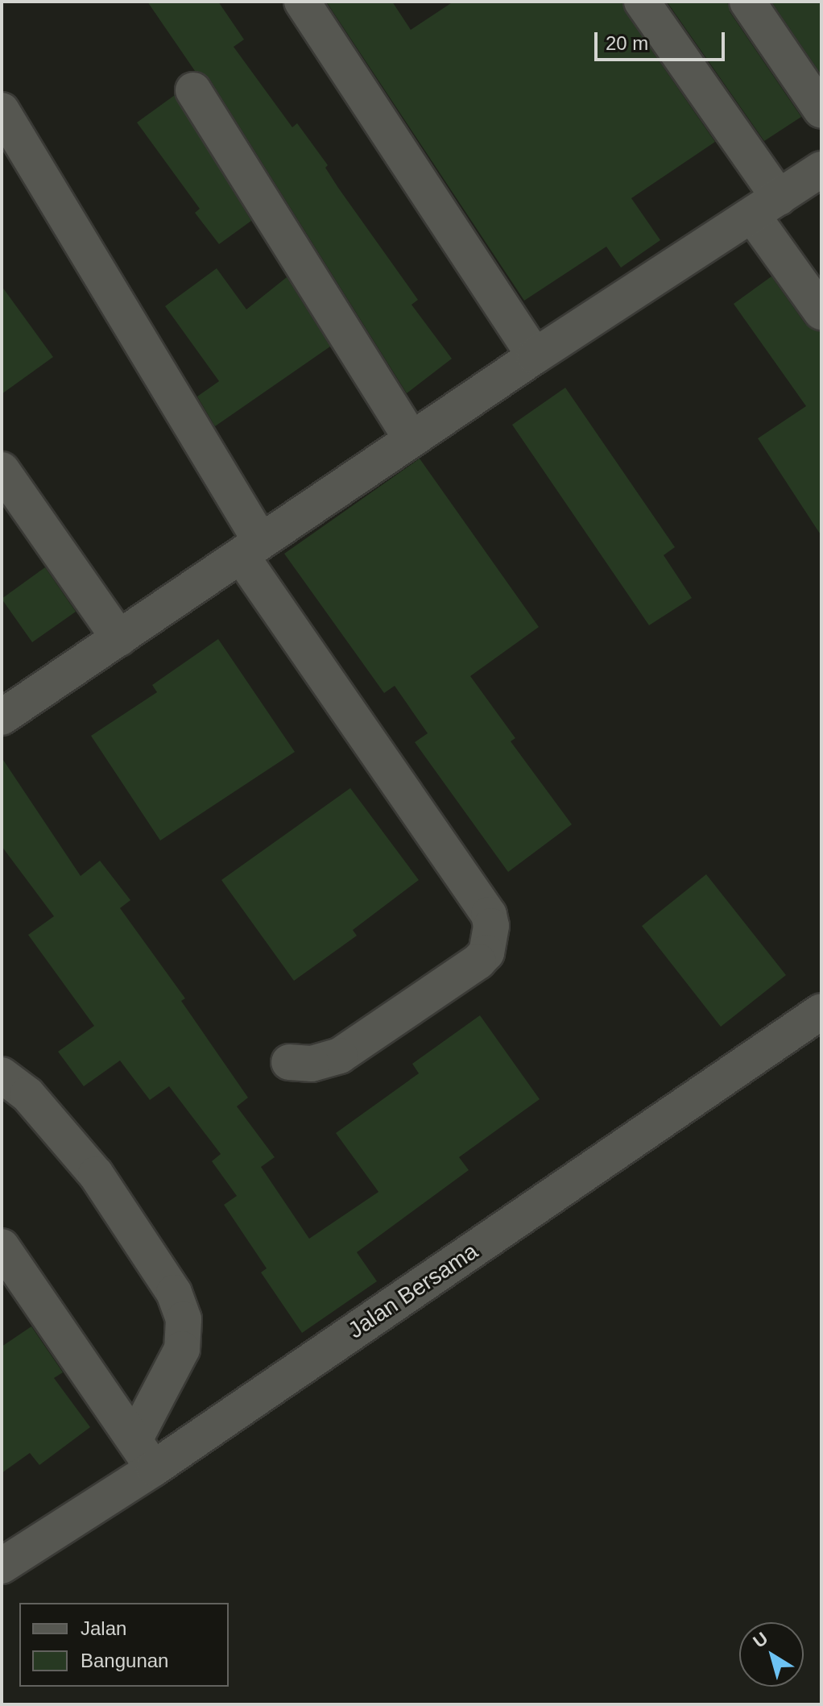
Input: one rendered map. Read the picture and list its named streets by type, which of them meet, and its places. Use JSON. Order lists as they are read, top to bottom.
{
  "streets": {
    "street": ["Jalan Bersama"]
  },
  "legend": ["Jalan", "Bangunan"],
  "scale_bar": "20 m",
  "north": "top left"
}
